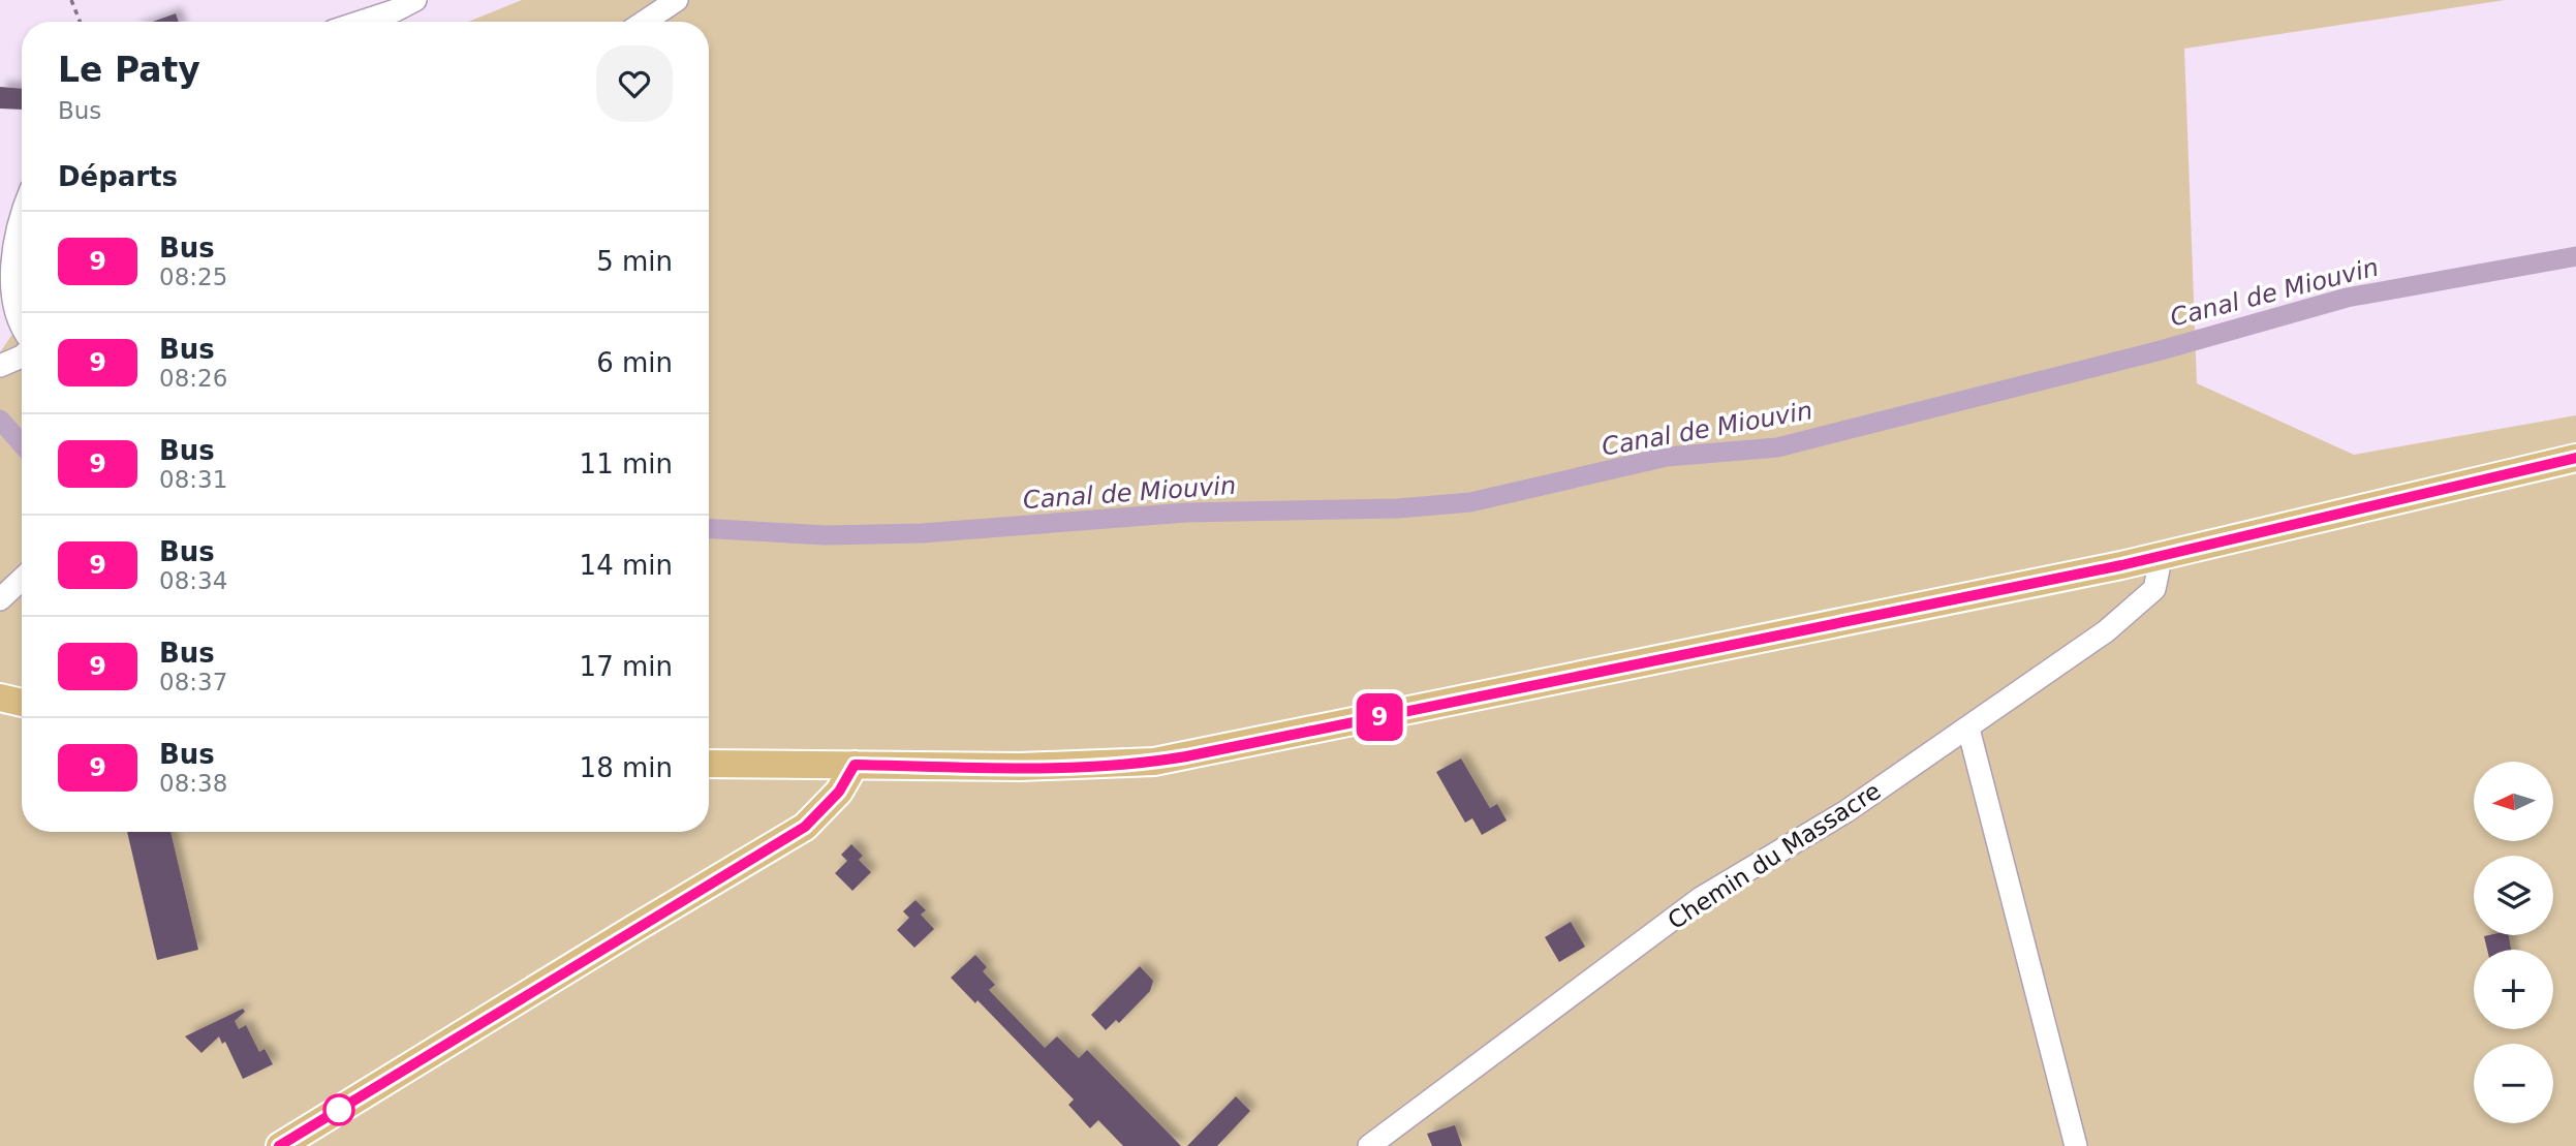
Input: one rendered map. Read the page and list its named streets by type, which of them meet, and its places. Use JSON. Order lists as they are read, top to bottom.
{
  "streets": {
    "street": ["Chemin du Massacre"]
  },
  "water": ["Canal de Miouvin"],
  "lines": ["bus line 9"],
  "north": "left",
  "page": {
    "on_map": "9",
    "heading": [
      ["Le Paty", "Bus"],
      "Départs"
    ],
    "list": [
      {
        "mark": "9",
        "name": "Bus",
        "note": "08:25",
        "value": "5 min"
      },
      {
        "mark": "9",
        "name": "Bus",
        "note": "08:26",
        "value": "6 min"
      },
      {
        "mark": "9",
        "name": "Bus",
        "note": "08:31",
        "value": "11 min"
      },
      {
        "mark": "9",
        "name": "Bus",
        "note": "08:34",
        "value": "14 min"
      },
      {
        "mark": "9",
        "name": "Bus",
        "note": "08:37",
        "value": "17 min"
      },
      {
        "mark": "9",
        "name": "Bus",
        "note": "08:38",
        "value": "18 min"
      }
    ],
    "map_buttons": ["+", "−"]
  }
}
